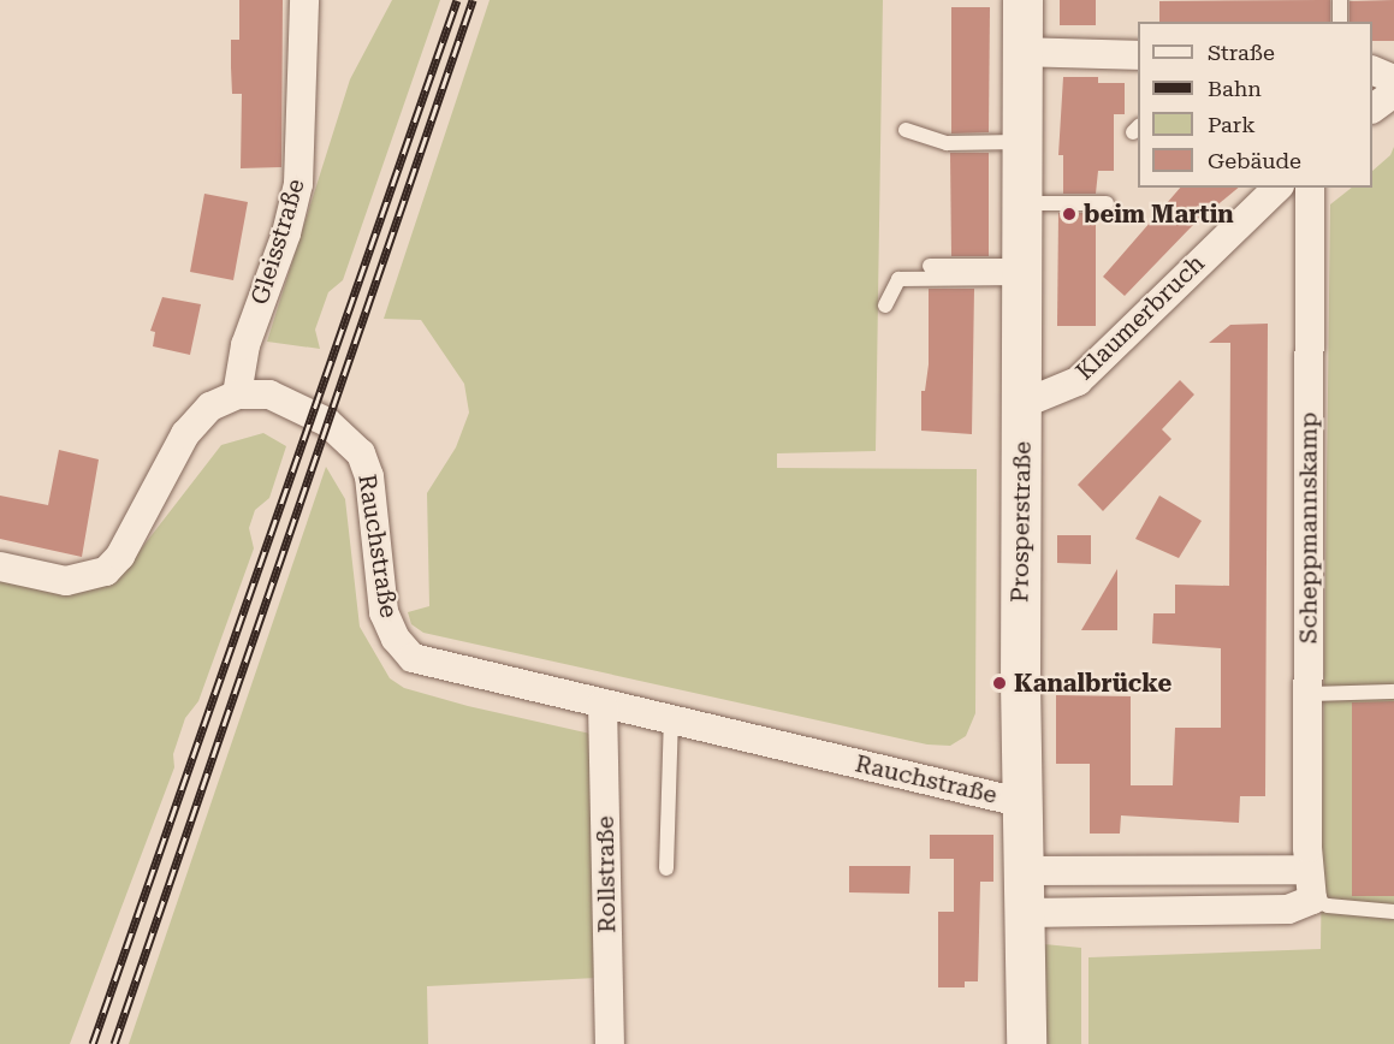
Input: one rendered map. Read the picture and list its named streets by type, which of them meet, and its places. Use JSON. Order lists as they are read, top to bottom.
{
  "streets": {
    "main road": ["Prosperstraße"],
    "street": [
      "Gleisstraße",
      "Klaumerbruch",
      "Scheppmannskamp",
      "Rauchstraße",
      "Rollstraße"
    ]
  },
  "crossings": [
    ["Gleisstraße", "Rauchstraße"],
    ["Klaumerbruch", "Prosperstraße"],
    ["Prosperstraße", "Rauchstraße"],
    ["Rauchstraße", "Rollstraße"]
  ],
  "places": ["beim Martin", "Kanalbrücke"],
  "legend": [
    "Straße",
    "Bahn",
    "Park",
    "Gebäude"
  ]
}
